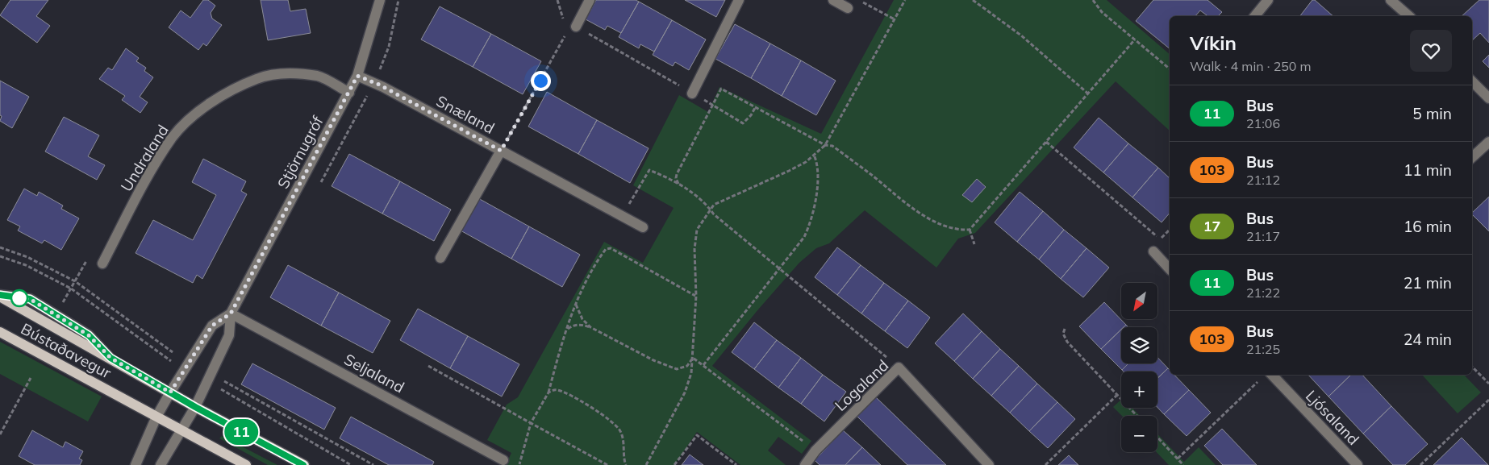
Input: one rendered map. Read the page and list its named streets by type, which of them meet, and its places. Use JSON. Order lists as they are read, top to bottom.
{
  "streets": {
    "main road": ["Bústaðavegur"],
    "street": [
      "Snæland",
      "Stjörnugróf",
      "Undraland",
      "Seljaland",
      "Logaland",
      "Ljósaland"
    ]
  },
  "crossings": [
    ["Snæland", "Stjörnugróf"],
    ["Stjörnugróf", "Undraland"],
    ["Stjörnugróf", "Bústaðavegur"],
    ["Stjörnugróf", "Seljaland"]
  ],
  "lines": ["bus line 11"],
  "north": "bottom left",
  "page": {
    "on_map": "11",
    "heading": ["Víkin", "Walk · 4 min · 250 m"],
    "list": [
      {
        "mark": "11",
        "name": "Bus",
        "note": "21:06",
        "value": "5 min"
      },
      {
        "mark": "103",
        "name": "Bus",
        "note": "21:12",
        "value": "11 min"
      },
      {
        "mark": "17",
        "name": "Bus",
        "note": "21:17",
        "value": "16 min"
      },
      {
        "mark": "11",
        "name": "Bus",
        "note": "21:22",
        "value": "21 min"
      },
      {
        "mark": "103",
        "name": "Bus",
        "note": "21:25",
        "value": "24 min"
      }
    ],
    "map_buttons": ["+", "−"]
  }
}
